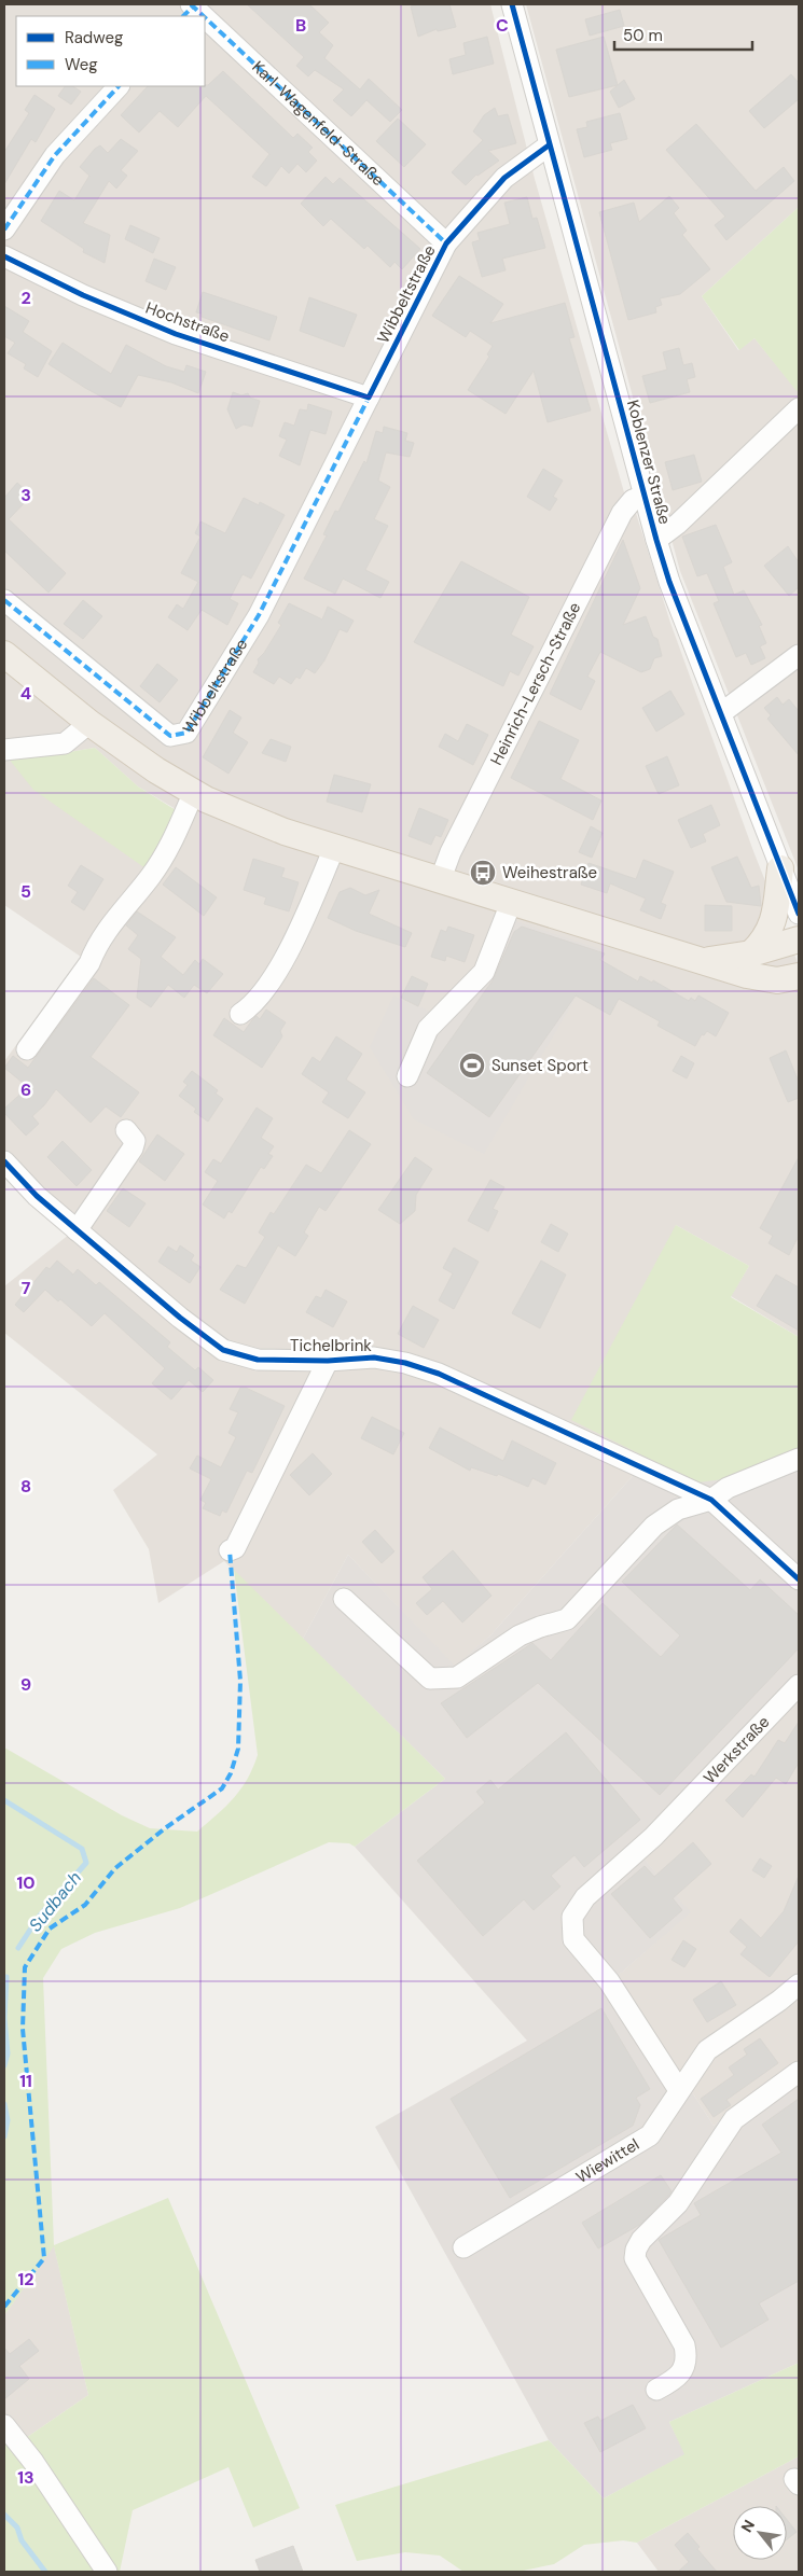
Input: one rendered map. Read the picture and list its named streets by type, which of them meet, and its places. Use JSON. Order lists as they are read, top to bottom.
{
  "streets": {
    "street": [
      "Karl-Wagenfeld-Straße",
      "Wibbeltstraße",
      "Hochstraße",
      "Koblenzer Straße",
      "Heinrich-Lersch-Straße",
      "Tichelbrink",
      "Werkstraße",
      "Wiewittel"
    ]
  },
  "crossings": [
    ["Karl-Wagenfeld-Straße", "Wibbeltstraße"],
    ["Wibbeltstraße", "Hochstraße"],
    ["Wibbeltstraße", "Koblenzer Straße"],
    ["Koblenzer Straße", "Heinrich-Lersch-Straße"],
    ["Werkstraße", "Wiewittel"]
  ],
  "water": ["Sudbach"],
  "places": {
    "bus stop": ["Weihestraße"],
    "sports": ["Sunset Sport"]
  },
  "legend": ["Radweg", "Weg"],
  "scale_bar": "50 m",
  "north": "top left",
  "grid": {
    "columns": ["B", "C"],
    "rows": [
      "2",
      "3",
      "4",
      "5",
      "6",
      "7",
      "8",
      "9",
      "10",
      "11",
      "12",
      "13"
    ]
  }
}
